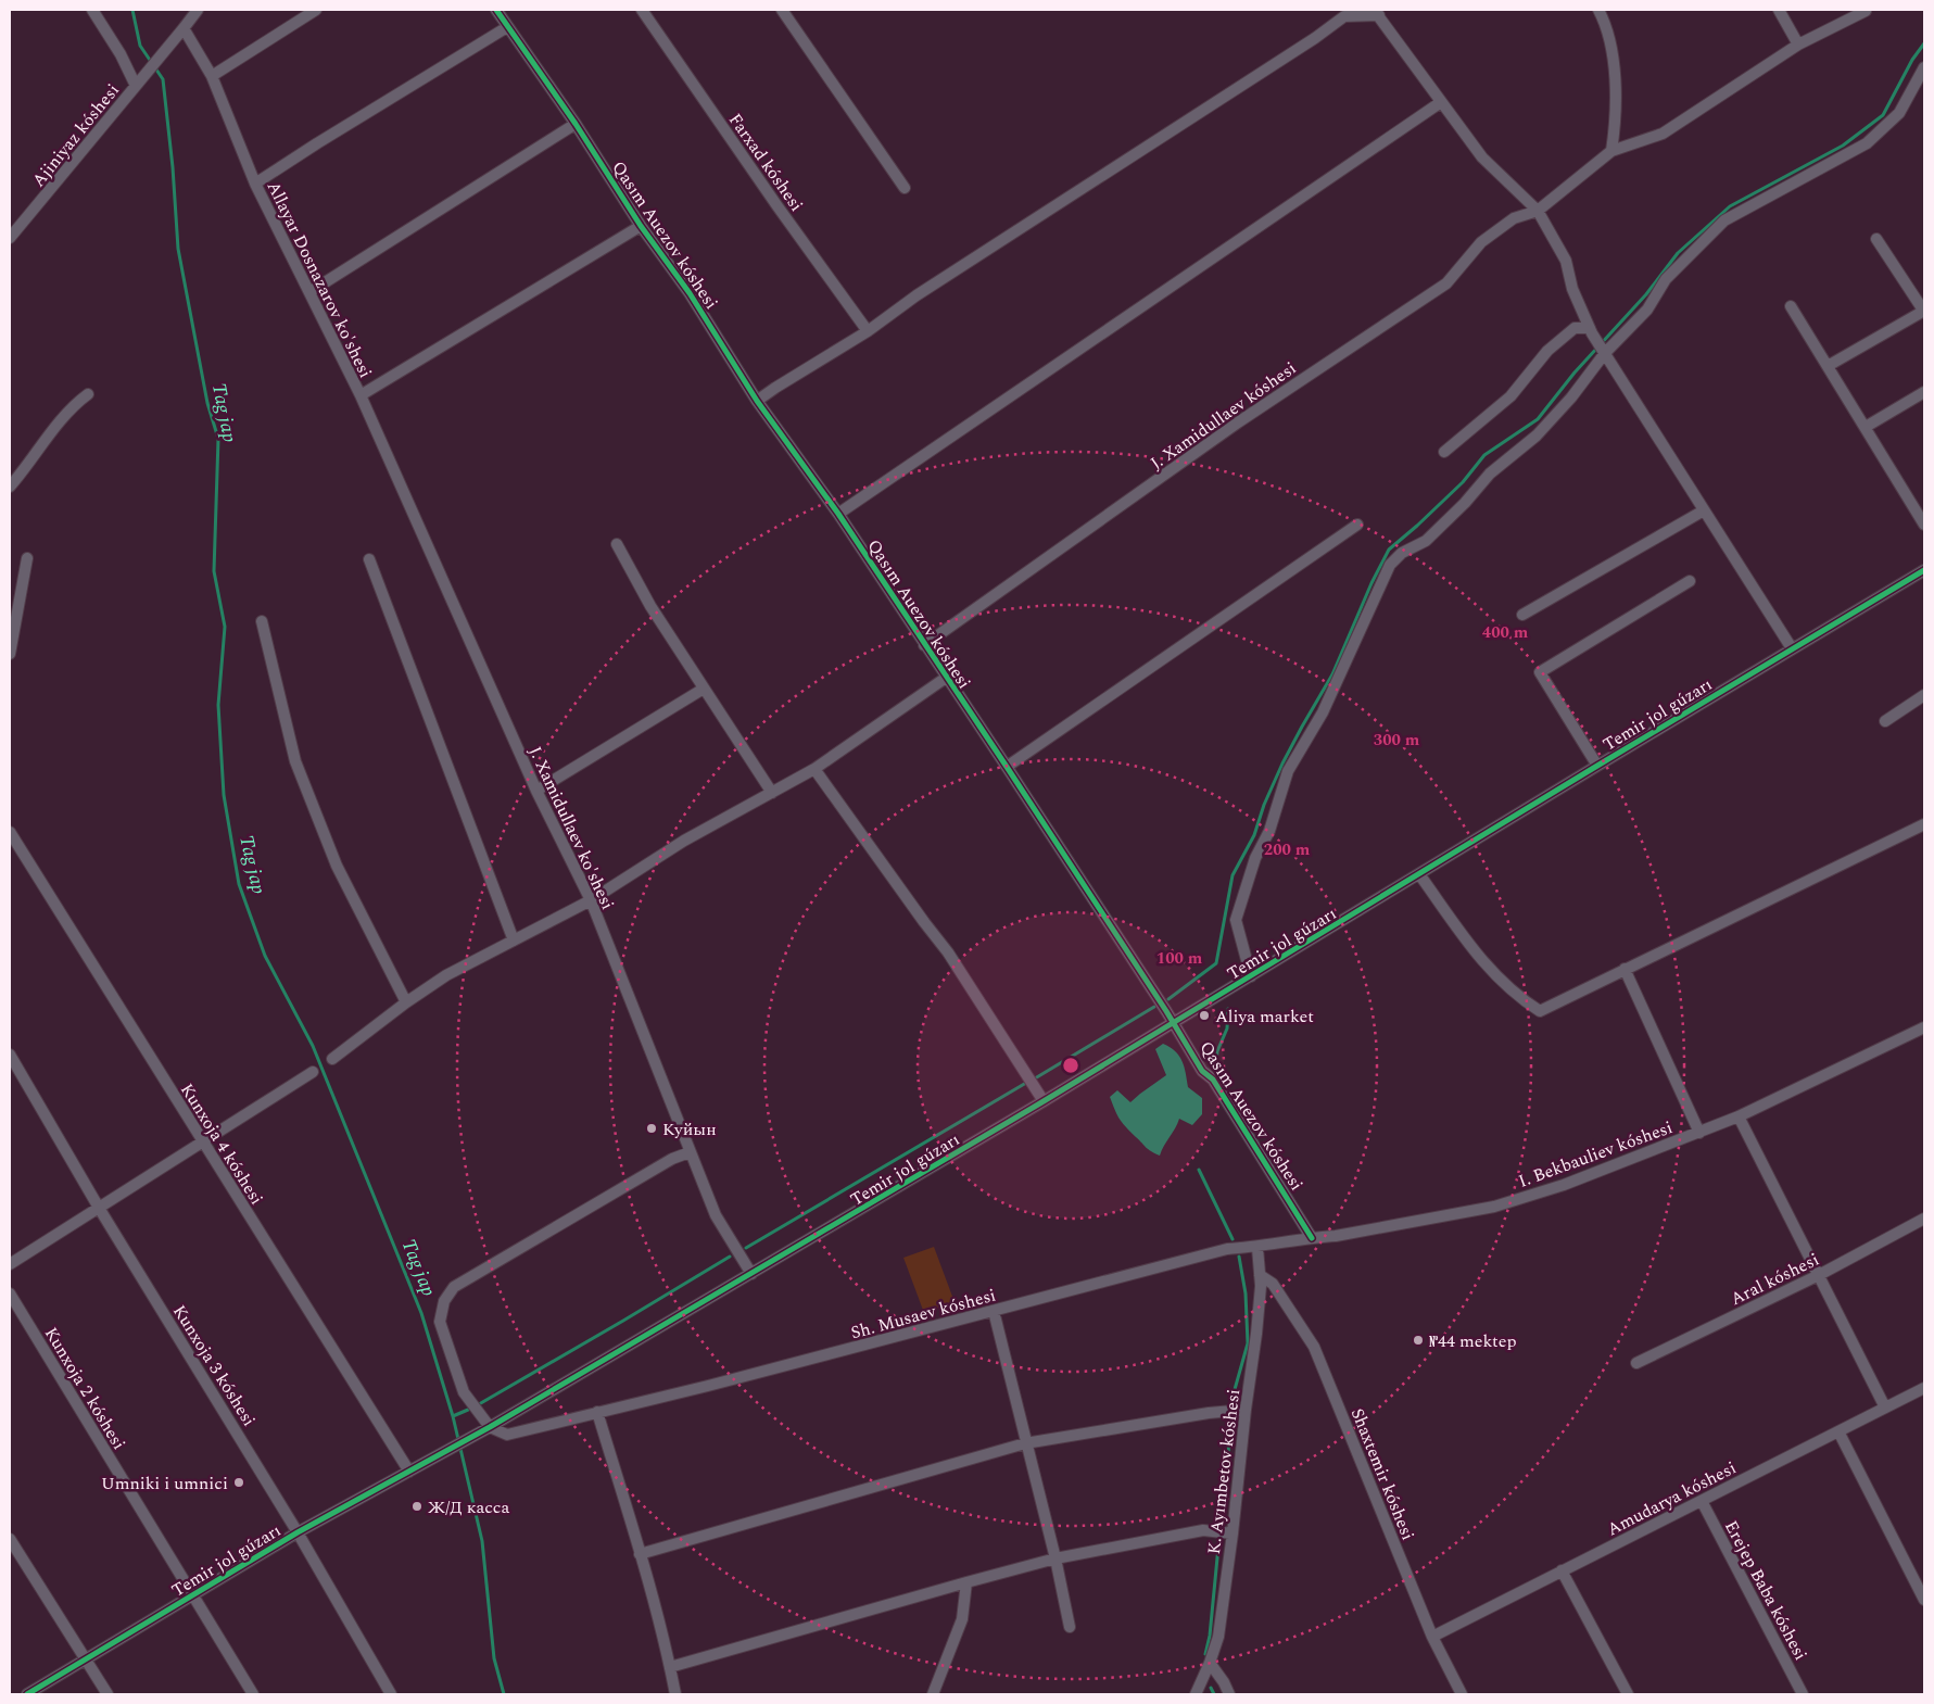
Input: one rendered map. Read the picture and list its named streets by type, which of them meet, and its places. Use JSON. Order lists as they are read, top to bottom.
{
  "streets": {
    "street": [
      "Ajiniyaz kóshesi",
      "Farxad kóshesi",
      "Qasım Auezov kóshesi",
      "Allayar Dosnazarov ko'shesi",
      "J. Xamidullaev kóshesi",
      "Temir jol gúzarı",
      "J. Xamidullaev ko'shesi",
      "Kunxoja 4 kóshesi",
      "I. Bekbauliev kóshesi",
      "Aral kóshesi",
      "Sh. Musaev kóshesi",
      "Kunxoja 3 kóshesi",
      "Kunxoja 2 kóshesi",
      "K. Ayımbetov kóshesi",
      "Shaxtemir kóshesi",
      "Amudarya kóshesi",
      "Erejep Baba kóshesi"
    ]
  },
  "crossings": [
    ["Ajiniyaz kóshesi", "Allayar Dosnazarov ko'shesi"],
    ["Qasım Auezov kóshesi", "Allayar Dosnazarov ko'shesi"],
    ["Qasım Auezov kóshesi", "J. Xamidullaev kóshesi"],
    ["Qasım Auezov kóshesi", "Temir jol gúzarı"],
    ["Qasım Auezov kóshesi", "I. Bekbauliev kóshesi"],
    ["Allayar Dosnazarov ko'shesi", "J. Xamidullaev ko'shesi"],
    ["Temir jol gúzarı", "J. Xamidullaev ko'shesi"],
    ["Temir jol gúzarı", "Kunxoja 4 kóshesi"],
    ["Temir jol gúzarı", "Sh. Musaev kóshesi"],
    ["Temir jol gúzarı", "Kunxoja 3 kóshesi"],
    ["Temir jol gúzarı", "Kunxoja 2 kóshesi"],
    ["I. Bekbauliev kóshesi", "Sh. Musaev kóshesi"],
    ["I. Bekbauliev kóshesi", "K. Ayımbetov kóshesi"],
    ["Sh. Musaev kóshesi", "K. Ayımbetov kóshesi"],
    ["K. Ayımbetov kóshesi", "Shaxtemir kóshesi"],
    ["Shaxtemir kóshesi", "Amudarya kóshesi"],
    ["Amudarya kóshesi", "Erejep Baba kóshesi"]
  ],
  "water": ["Tag jap"],
  "places": [
    "Aliya market",
    "Куйын",
    "№44 mektep",
    "Umniki i umnici",
    "Ж/Д касса"
  ],
  "rings": [
    "400 m",
    "300 m",
    "200 m",
    "100 m"
  ]
}
